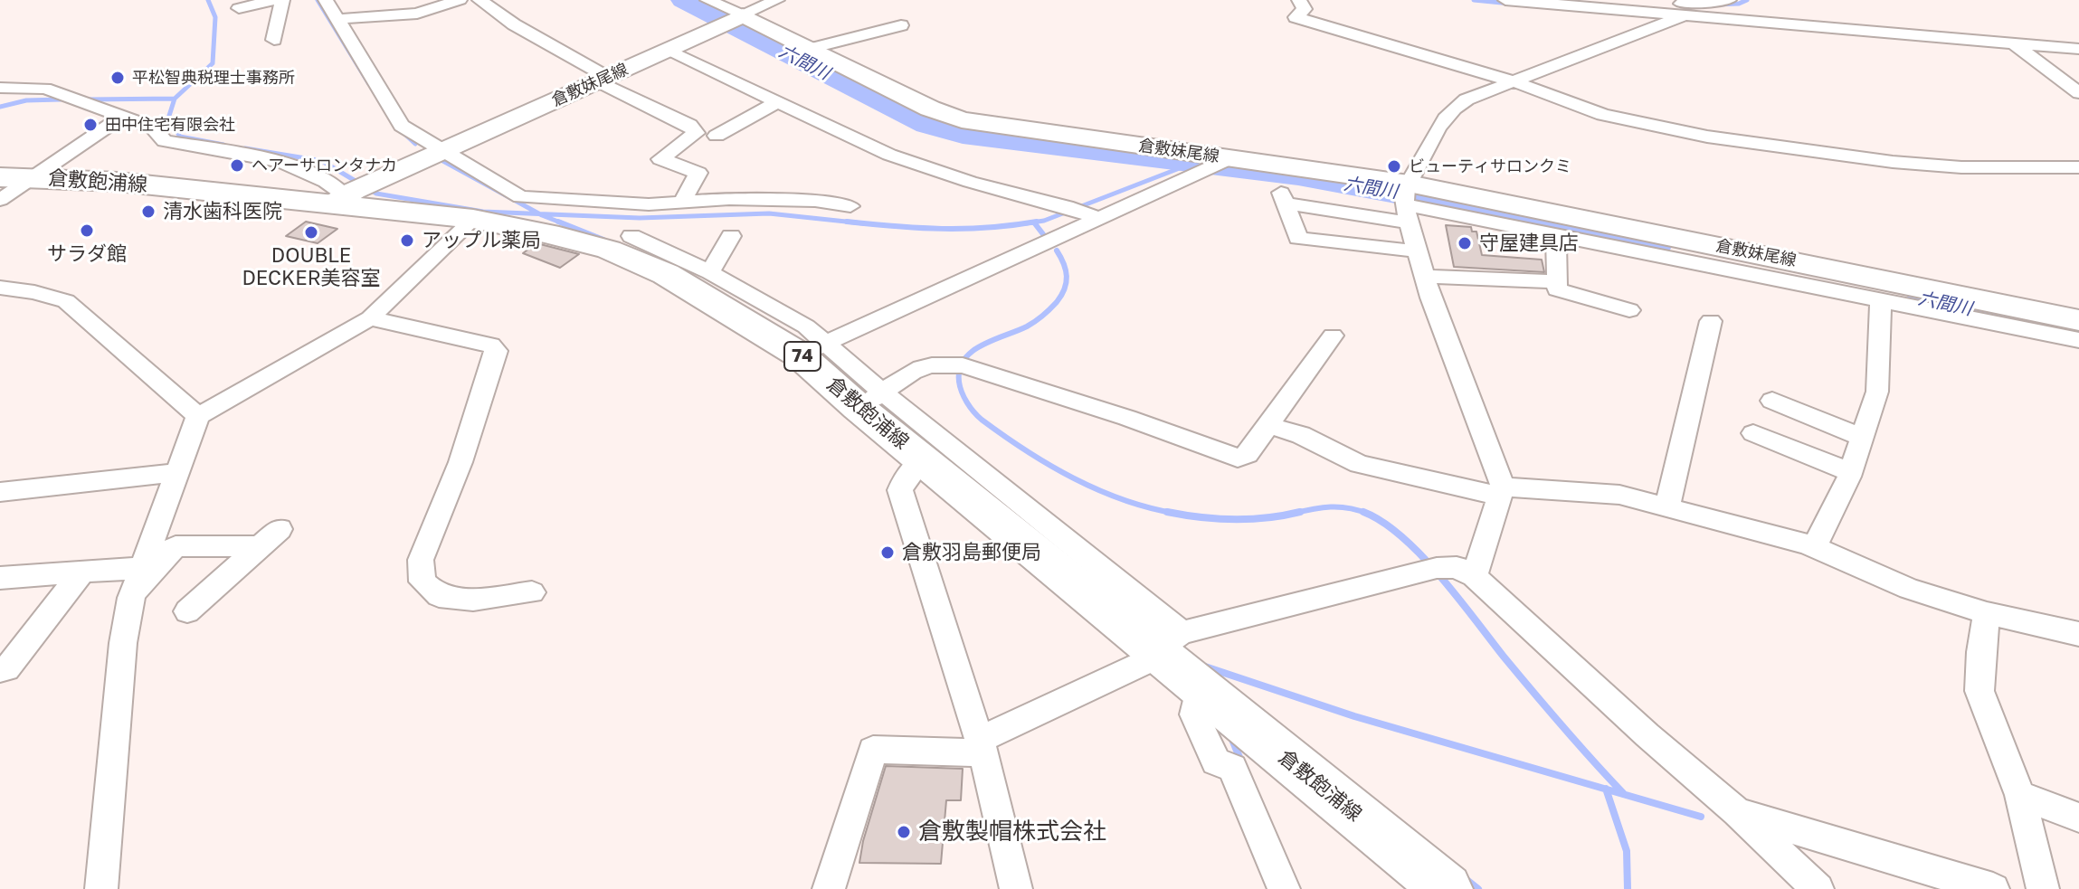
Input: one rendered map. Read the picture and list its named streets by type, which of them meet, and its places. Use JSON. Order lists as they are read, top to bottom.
{
  "streets": {
    "main road": ["倉敷妹尾線", "倉敷飽浦線", "74"]
  },
  "crossings": [
    ["倉敷妹尾線", "倉敷飽浦線"]
  ],
  "water": ["六間川"],
  "places": [
    "平松智典税理士事務所",
    "田中住宅有限会社",
    "ヘアーサロンタナカ",
    "ビューティサロンクミ",
    "清水歯科医院",
    "サラダ館",
    "DOUBLE DECKER美容室",
    "アップル薬局",
    "守屋建具店",
    "倉敷羽島郵便局",
    "倉敷製帽株式会社"
  ]
}
